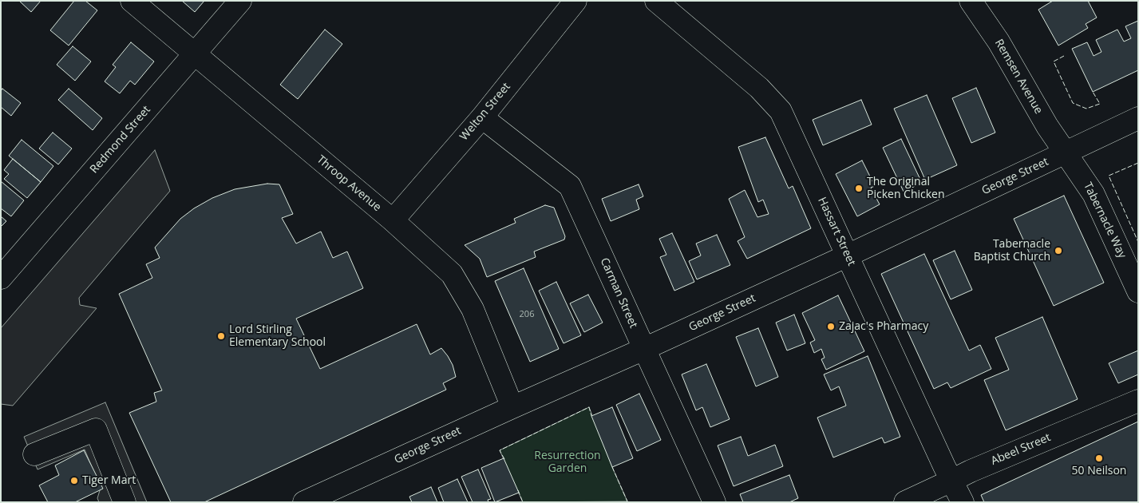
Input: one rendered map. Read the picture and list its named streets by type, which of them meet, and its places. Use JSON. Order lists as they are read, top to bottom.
{
  "streets": {
    "street": [
      "Remsen Avenue",
      "Welton Street",
      "Redmond Street",
      "George Street",
      "Throop Avenue",
      "Tabernacle Way",
      "Hassart Street",
      "Carman Street",
      "Abeel Street"
    ]
  },
  "crossings": [
    ["Remsen Avenue", "George Street"],
    ["Remsen Avenue", "Tabernacle Way"],
    ["Welton Street", "Throop Avenue"],
    ["Welton Street", "Carman Street"],
    ["Redmond Street", "Throop Avenue"],
    ["George Street", "Throop Avenue"],
    ["George Street", "Tabernacle Way"],
    ["George Street", "Hassart Street"],
    ["George Street", "Carman Street"],
    ["Hassart Street", "Abeel Street"]
  ],
  "parks": ["Resurrection Garden"],
  "places": [
    "The Original Picken Chicken",
    "Tabernacle Baptist Church",
    "Zajac's Pharmacy",
    "Lord Stirling Elementary School",
    "50 Neilson",
    "Tiger Mart"
  ],
  "house_numbers": ["206"]
}
